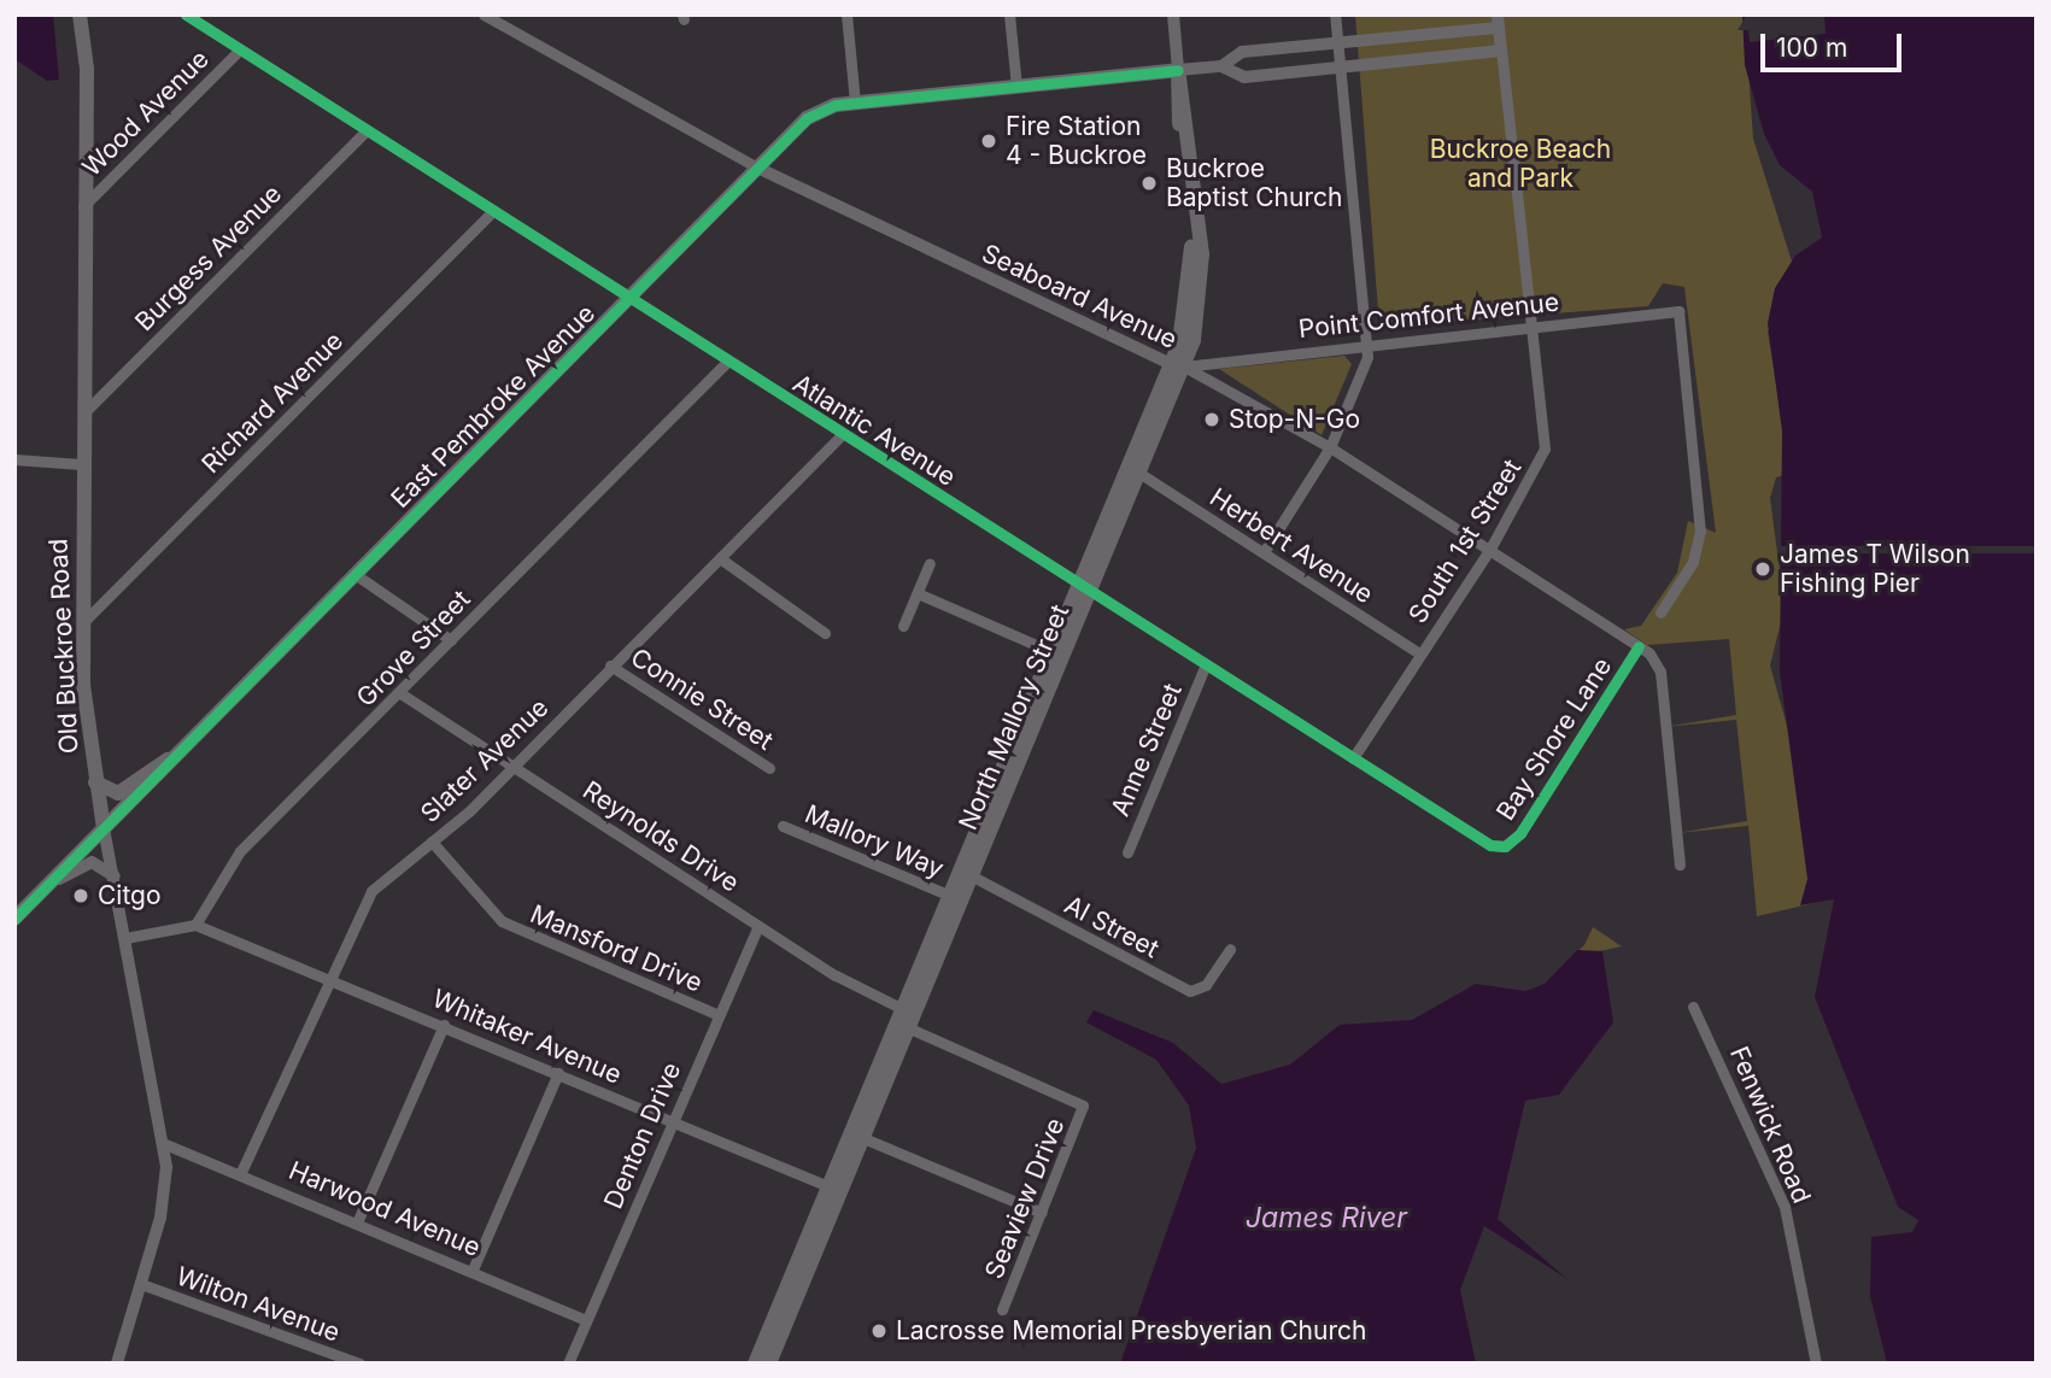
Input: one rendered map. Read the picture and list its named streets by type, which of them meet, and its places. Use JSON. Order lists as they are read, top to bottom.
{
  "streets": {
    "main road": ["East Pembroke Avenue", "Old Buckroe Road", "North Mallory Street"],
    "street": [
      "Wood Avenue",
      "Burgess Avenue",
      "Seaboard Avenue",
      "Point Comfort Avenue",
      "Richard Avenue",
      "Atlantic Avenue",
      "South 1st Street",
      "Herbert Avenue",
      "Grove Street",
      "Connie Street",
      "Bay Shore Lane",
      "Anne Street",
      "Slater Avenue",
      "Reynolds Drive",
      "Mallory Way",
      "Al Street",
      "Mansford Drive",
      "Whitaker Avenue",
      "Fenwick Road",
      "Denton Drive",
      "Seaview Drive",
      "Harwood Avenue",
      "Wilton Avenue"
    ]
  },
  "crossings": [
    ["Wood Avenue", "Atlantic Avenue"],
    ["Wood Avenue", "Old Buckroe Road"],
    ["Burgess Avenue", "Atlantic Avenue"],
    ["Burgess Avenue", "Old Buckroe Road"],
    ["Seaboard Avenue", "Point Comfort Avenue"],
    ["Seaboard Avenue", "East Pembroke Avenue"],
    ["Seaboard Avenue", "South 1st Street"],
    ["Seaboard Avenue", "North Mallory Street"],
    ["Seaboard Avenue", "Bay Shore Lane"],
    ["Point Comfort Avenue", "South 1st Street"],
    ["Point Comfort Avenue", "North Mallory Street"],
    ["Richard Avenue", "Atlantic Avenue"],
    ["Richard Avenue", "Old Buckroe Road"],
    ["East Pembroke Avenue", "Atlantic Avenue"],
    ["East Pembroke Avenue", "South 1st Street"],
    ["East Pembroke Avenue", "Old Buckroe Road"],
    ["East Pembroke Avenue", "North Mallory Street"],
    ["Atlantic Avenue", "South 1st Street"],
    ["Atlantic Avenue", "Grove Street"],
    ["Atlantic Avenue", "North Mallory Street"],
    ["Atlantic Avenue", "Bay Shore Lane"],
    ["Atlantic Avenue", "Anne Street"],
    ["Atlantic Avenue", "Slater Avenue"],
    ["South 1st Street", "Herbert Avenue"],
    ["Herbert Avenue", "North Mallory Street"],
    ["Old Buckroe Road", "Harwood Avenue"],
    ["Old Buckroe Road", "Wilton Avenue"],
    ["Grove Street", "Reynolds Drive"],
    ["Grove Street", "Whitaker Avenue"],
    ["Connie Street", "Slater Avenue"],
    ["North Mallory Street", "Reynolds Drive"],
    ["North Mallory Street", "Mallory Way"],
    ["North Mallory Street", "Al Street"],
    ["North Mallory Street", "Whitaker Avenue"],
    ["North Mallory Street", "Seaview Drive"],
    ["Slater Avenue", "Reynolds Drive"],
    ["Slater Avenue", "Mansford Drive"],
    ["Slater Avenue", "Whitaker Avenue"],
    ["Slater Avenue", "Harwood Avenue"],
    ["Reynolds Drive", "Denton Drive"],
    ["Reynolds Drive", "Seaview Drive"],
    ["Mansford Drive", "Denton Drive"],
    ["Whitaker Avenue", "Denton Drive"],
    ["Denton Drive", "Harwood Avenue"]
  ],
  "water": ["James River"],
  "parks": ["Buckroe Beach and Park"],
  "places": [
    "Fire Station 4 - Buckroe",
    "Buckroe Baptist Church",
    "Stop-N-Go",
    "James T Wilson Fishing Pier",
    "Citgo",
    "Lacrosse Memorial Presbyerian Church"
  ],
  "scale_bar": "100 m"
}
